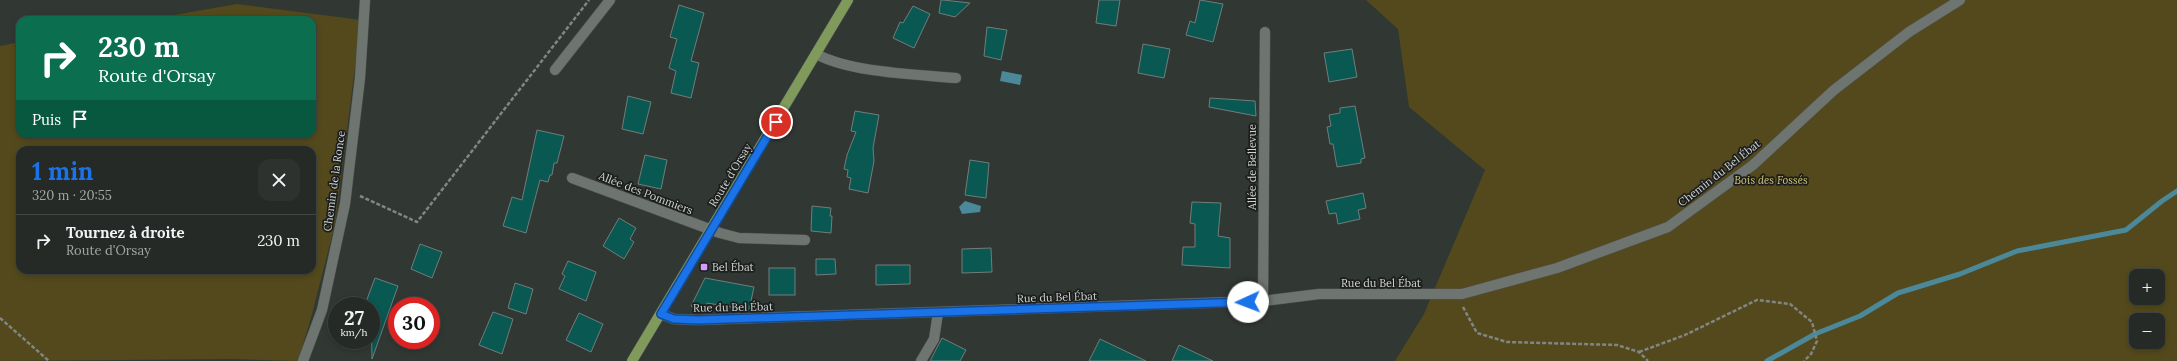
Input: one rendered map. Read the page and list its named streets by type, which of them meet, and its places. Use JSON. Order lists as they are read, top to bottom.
{
  "streets": {
    "main road": ["Route d'Orsay"],
    "street": [
      "Allée de Bellevue",
      "Chemin du Bel Ébat",
      "Chemin de la Ronce",
      "Allée des Pommiers",
      "Rue du Bel Ébat"
    ]
  },
  "crossings": [
    ["Allée de Bellevue", "Rue du Bel Ébat"],
    ["Chemin du Bel Ébat", "Rue du Bel Ébat"],
    ["Route d'Orsay", "Allée des Pommiers"],
    ["Route d'Orsay", "Rue du Bel Ébat"]
  ],
  "parks": ["Bois des Fossés"],
  "places": {
    "transit": ["Bel Ébat"]
  },
  "page": {
    "turn": ["230 m", "Route d'Orsay"],
    "then": "Puis",
    "heading": ["1 min", "320 m · 20:55"],
    "list": [
      {
        "name": "Tournez à droite",
        "note": "Route d'Orsay",
        "value": "230 m"
      }
    ],
    "map_buttons": ["+", "−"],
    "speed": "27 km/h",
    "limit": "30"
  }
}
